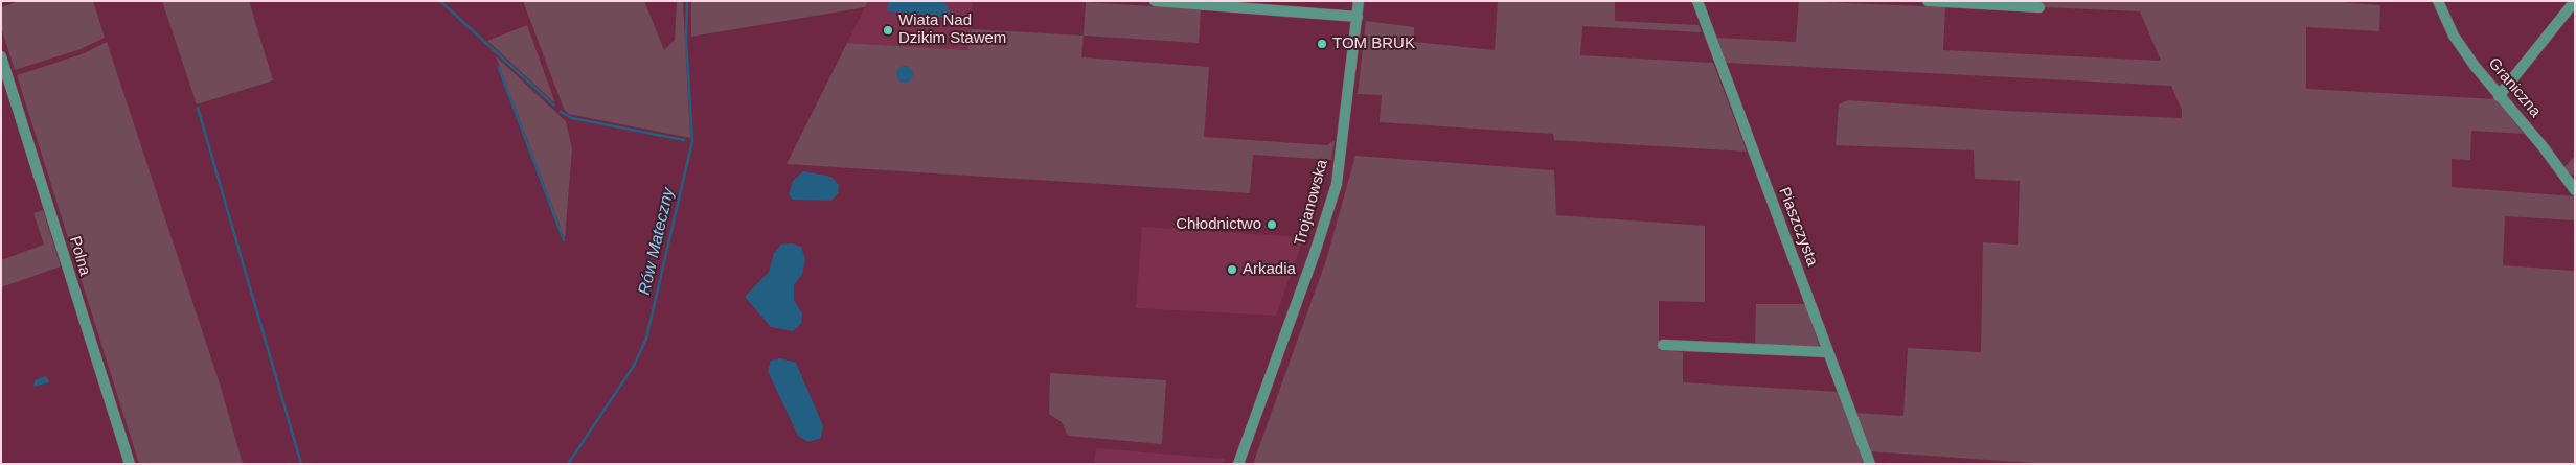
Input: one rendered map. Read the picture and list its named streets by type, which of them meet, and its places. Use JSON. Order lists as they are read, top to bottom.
{
  "streets": {
    "street": [
      "Graniczna",
      "Trojanowska",
      "Piaszczysta",
      "Polna"
    ]
  },
  "water": ["Rów Mateczny"],
  "places": [
    "Wiata Nad Dzikim Stawem",
    "TOM BRUK",
    "Chłodnictwo",
    "Arkadia"
  ]
}
